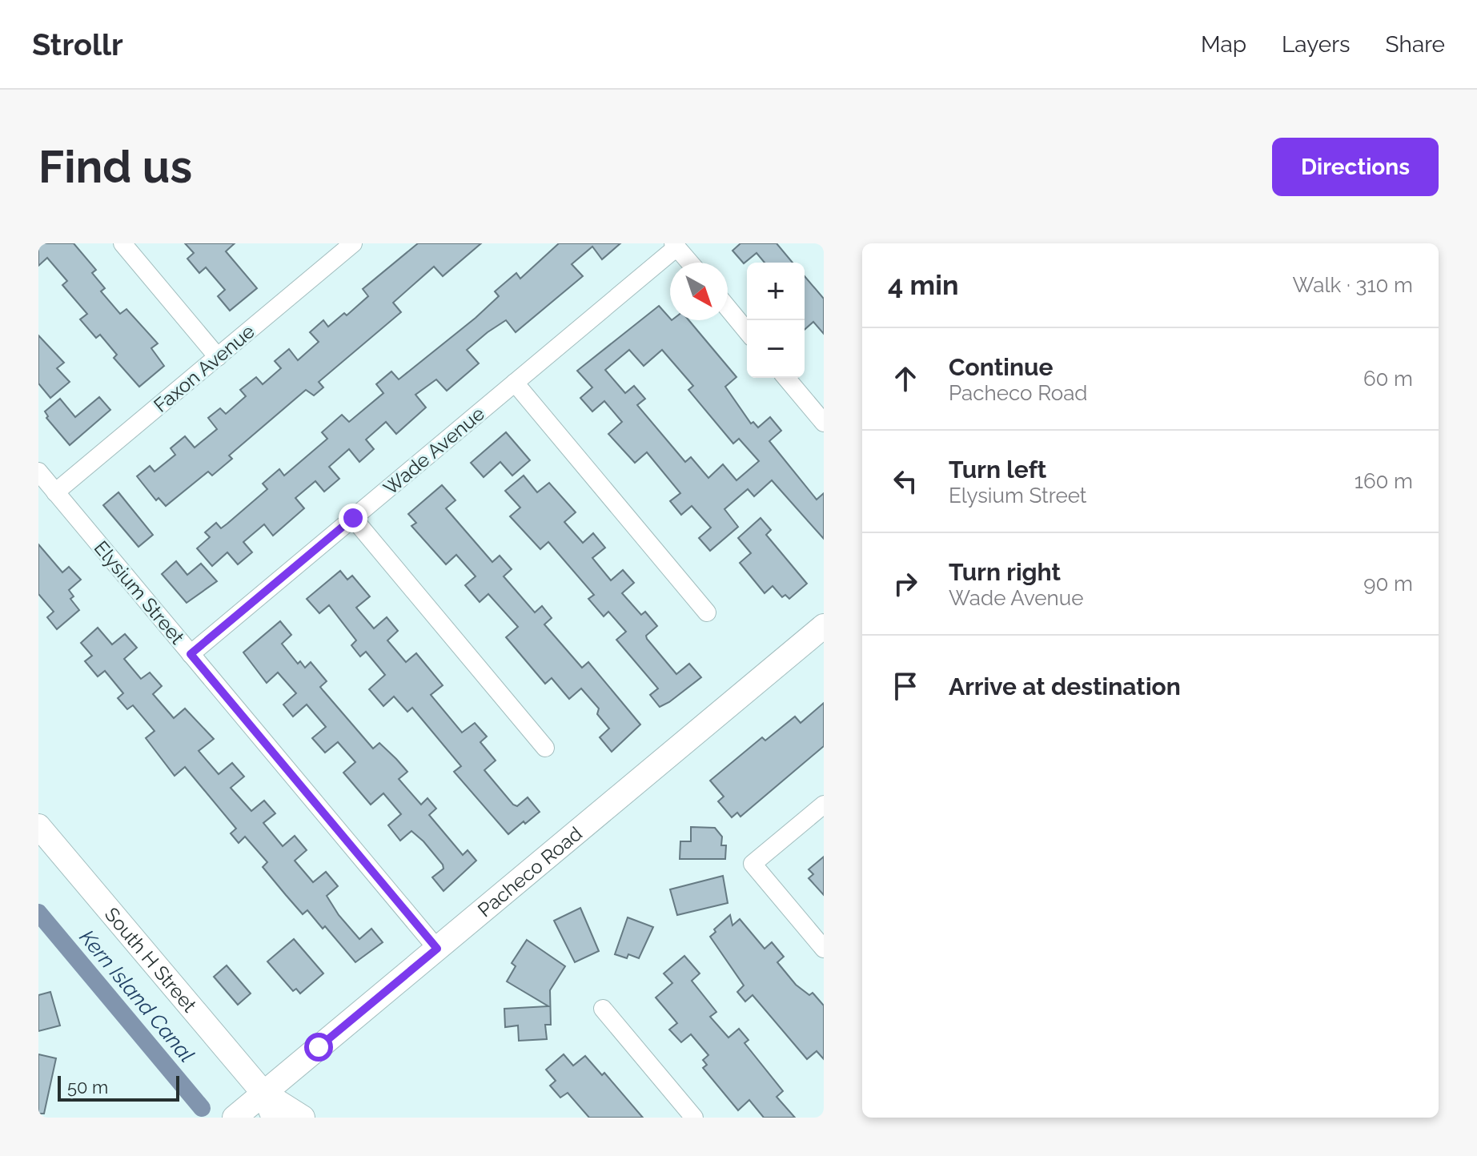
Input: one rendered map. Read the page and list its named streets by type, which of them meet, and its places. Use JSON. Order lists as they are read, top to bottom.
{
  "streets": {
    "street": [
      "Faxon Avenue",
      "Wade Avenue",
      "Elysium Street",
      "Pacheco Road",
      "South H Street"
    ]
  },
  "crossings": [
    ["Faxon Avenue", "Elysium Street"],
    ["Wade Avenue", "Elysium Street"],
    ["Elysium Street", "Pacheco Road"],
    ["Pacheco Road", "South H Street"]
  ],
  "water": ["Kern Island Canal"],
  "scale_bar": "50 m",
  "north": "bottom right",
  "page": {
    "header": "Strollr",
    "nav": ["Map", "Layers", "Share"],
    "buttons": "Directions",
    "title": "Find us",
    "heading": ["4 min", "Walk · 310 m"],
    "map_buttons": ["+", "−"],
    "list": [
      ["Continue", "Pacheco Road", "60 m"],
      ["Turn left", "Elysium Street", "160 m"],
      ["Turn right", "Wade Avenue", "90 m"],
      "Arrive at destination"
    ],
    "scale": "50 m"
  }
}
